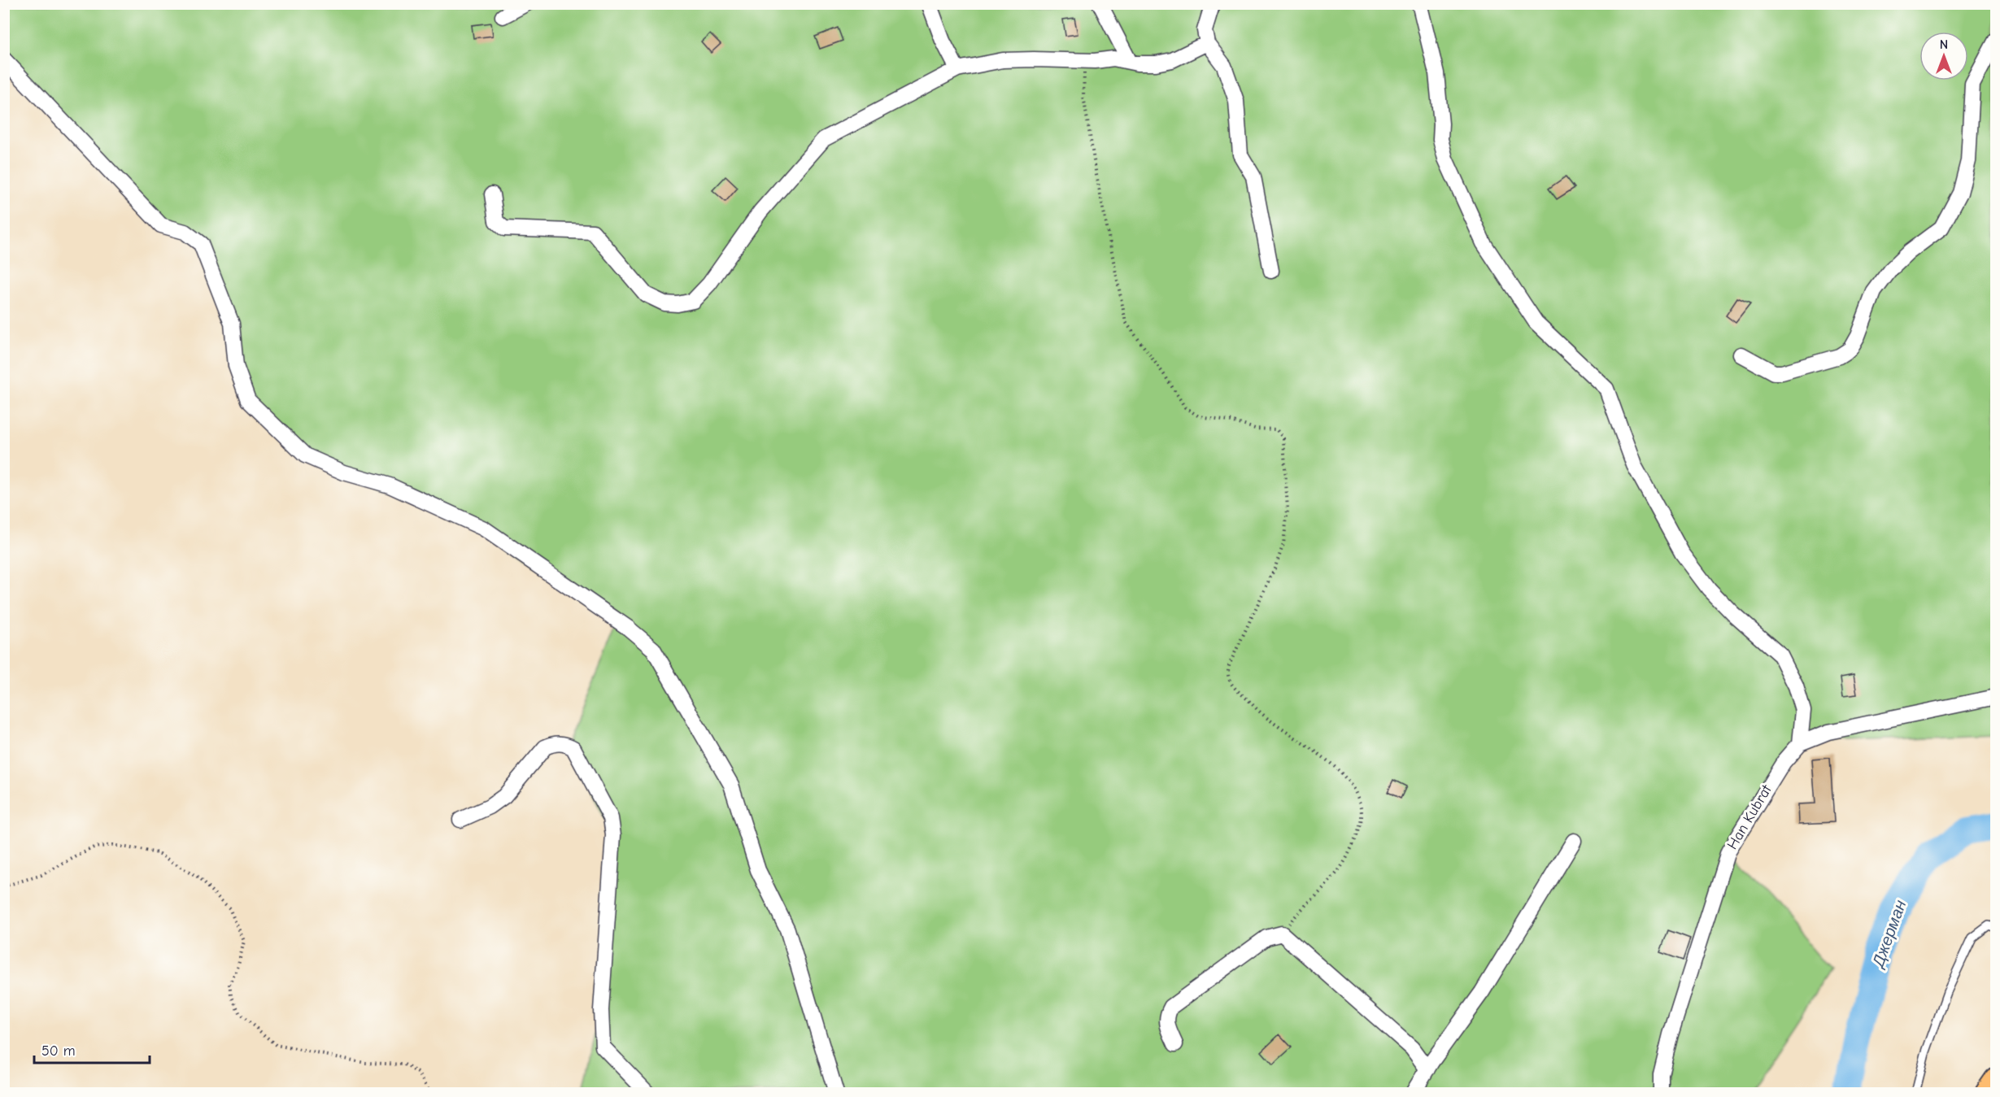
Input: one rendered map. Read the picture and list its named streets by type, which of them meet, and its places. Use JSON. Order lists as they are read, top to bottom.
{
  "streets": {
    "street": ["Han Kubrat"]
  },
  "water": ["Джерман"],
  "scale_bar": "50 m",
  "north": "top"
}
